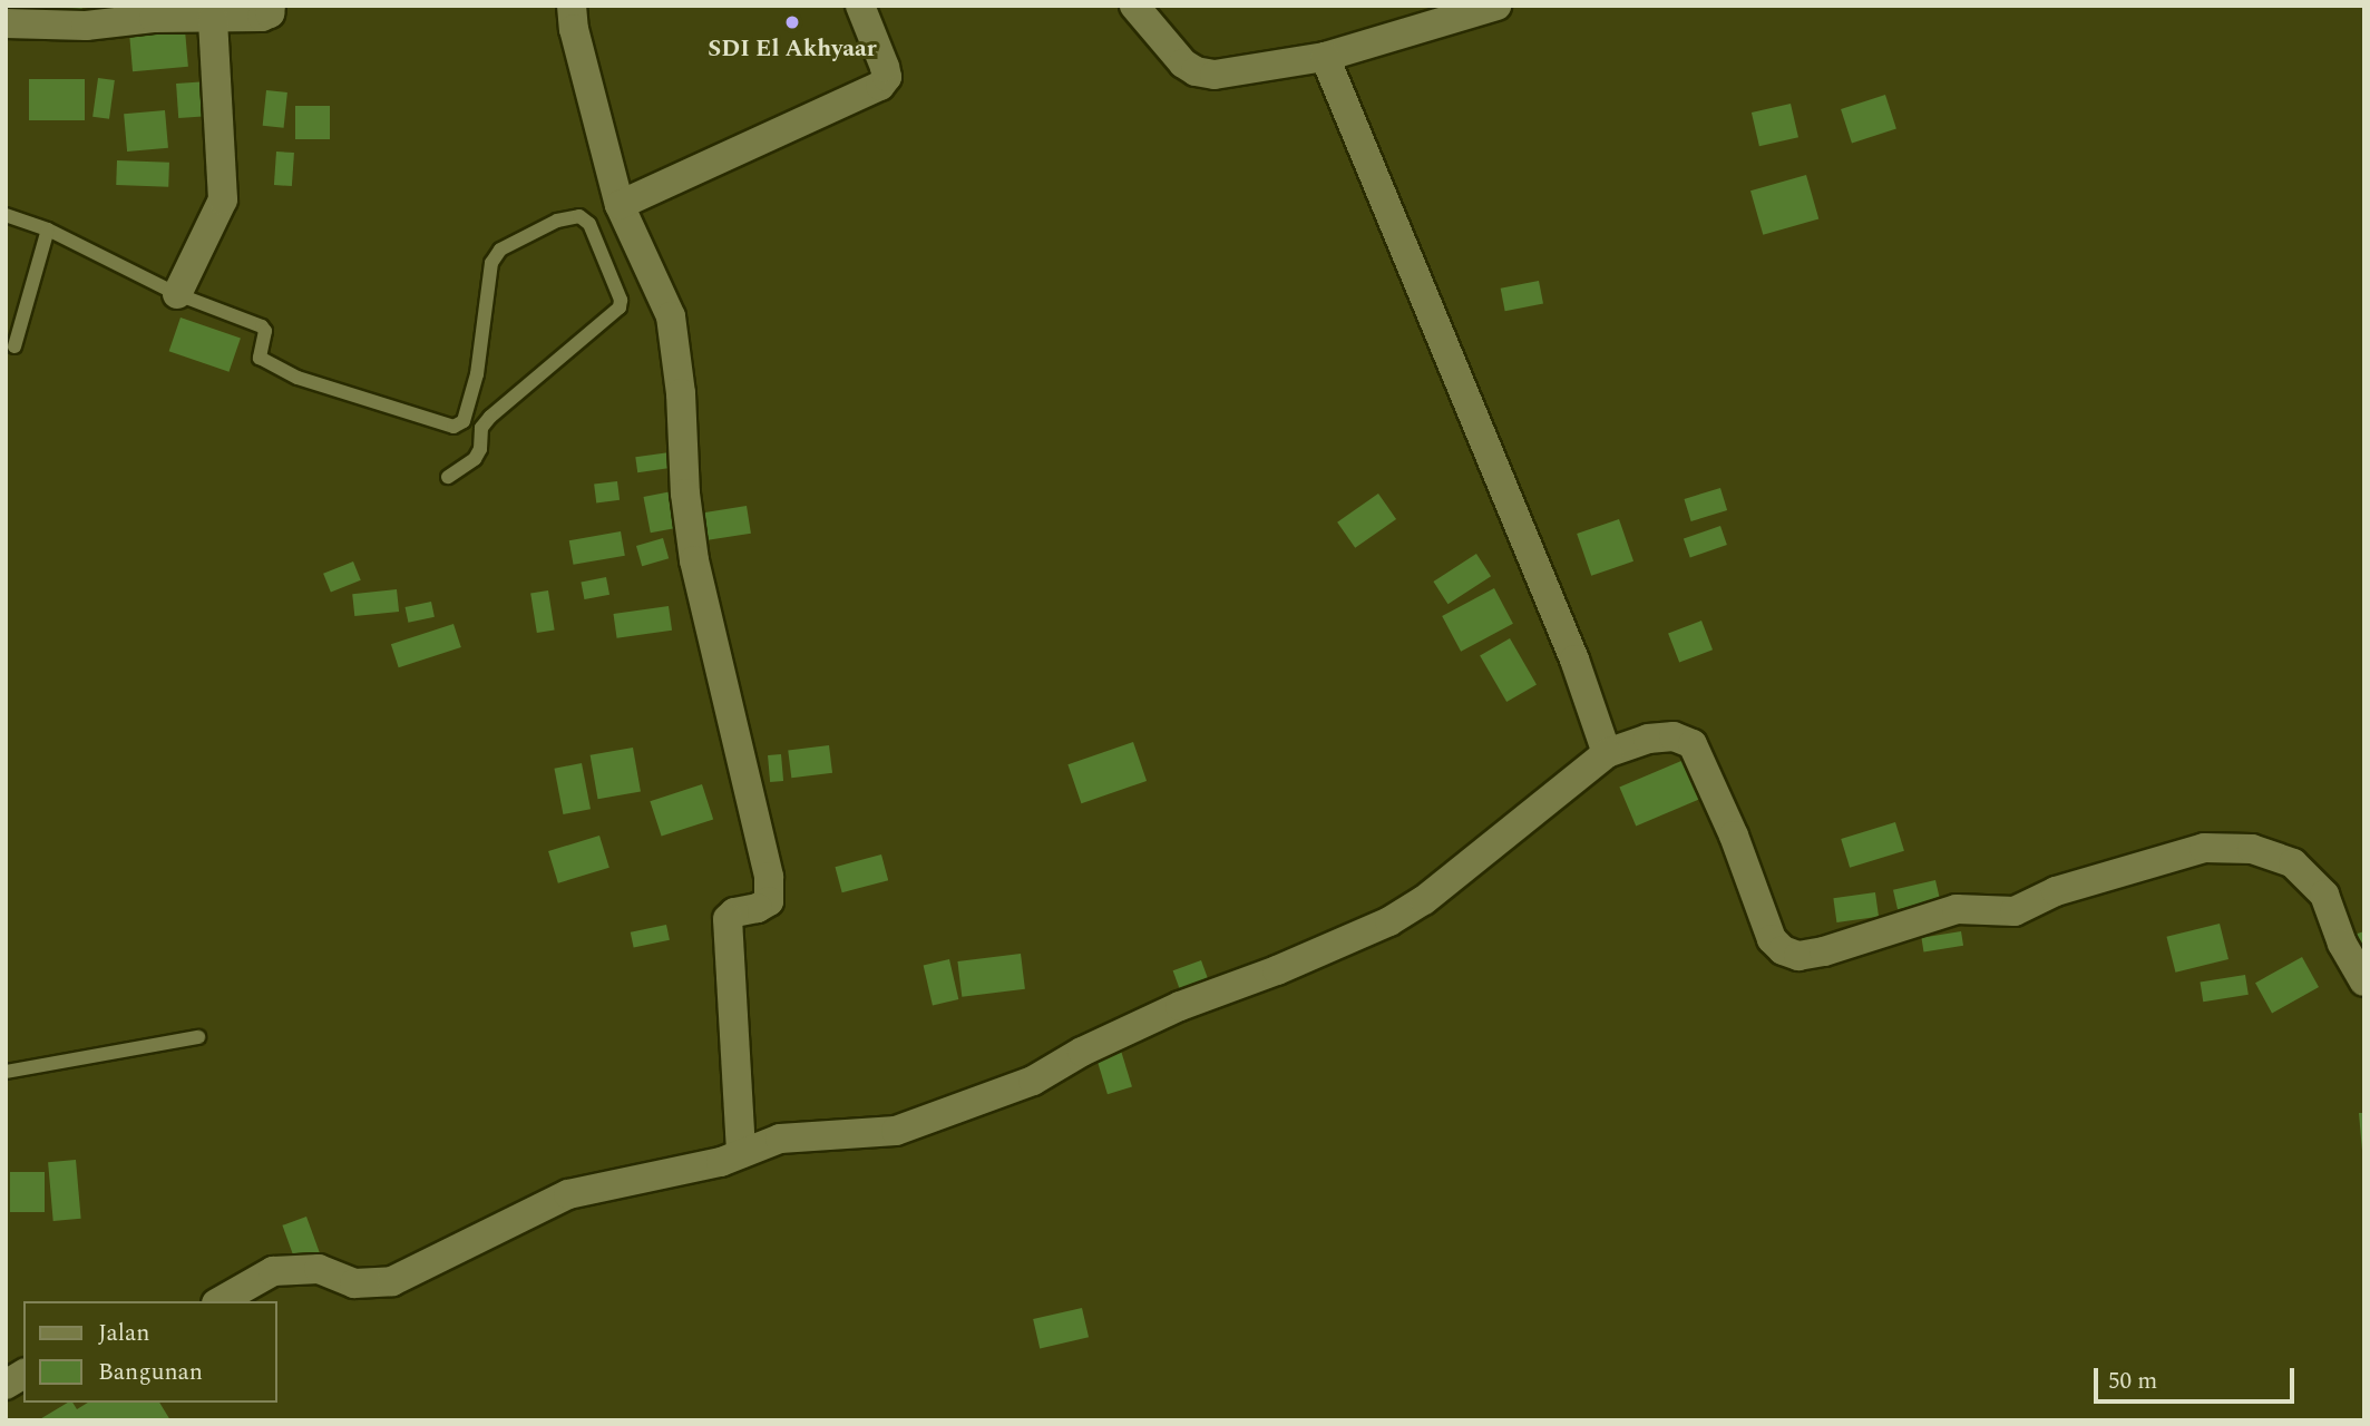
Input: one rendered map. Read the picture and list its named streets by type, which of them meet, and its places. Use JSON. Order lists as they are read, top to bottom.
{
  "places": ["SDI El Akhyaar"],
  "legend": ["Jalan", "Bangunan"],
  "scale_bar": "50 m"
}
